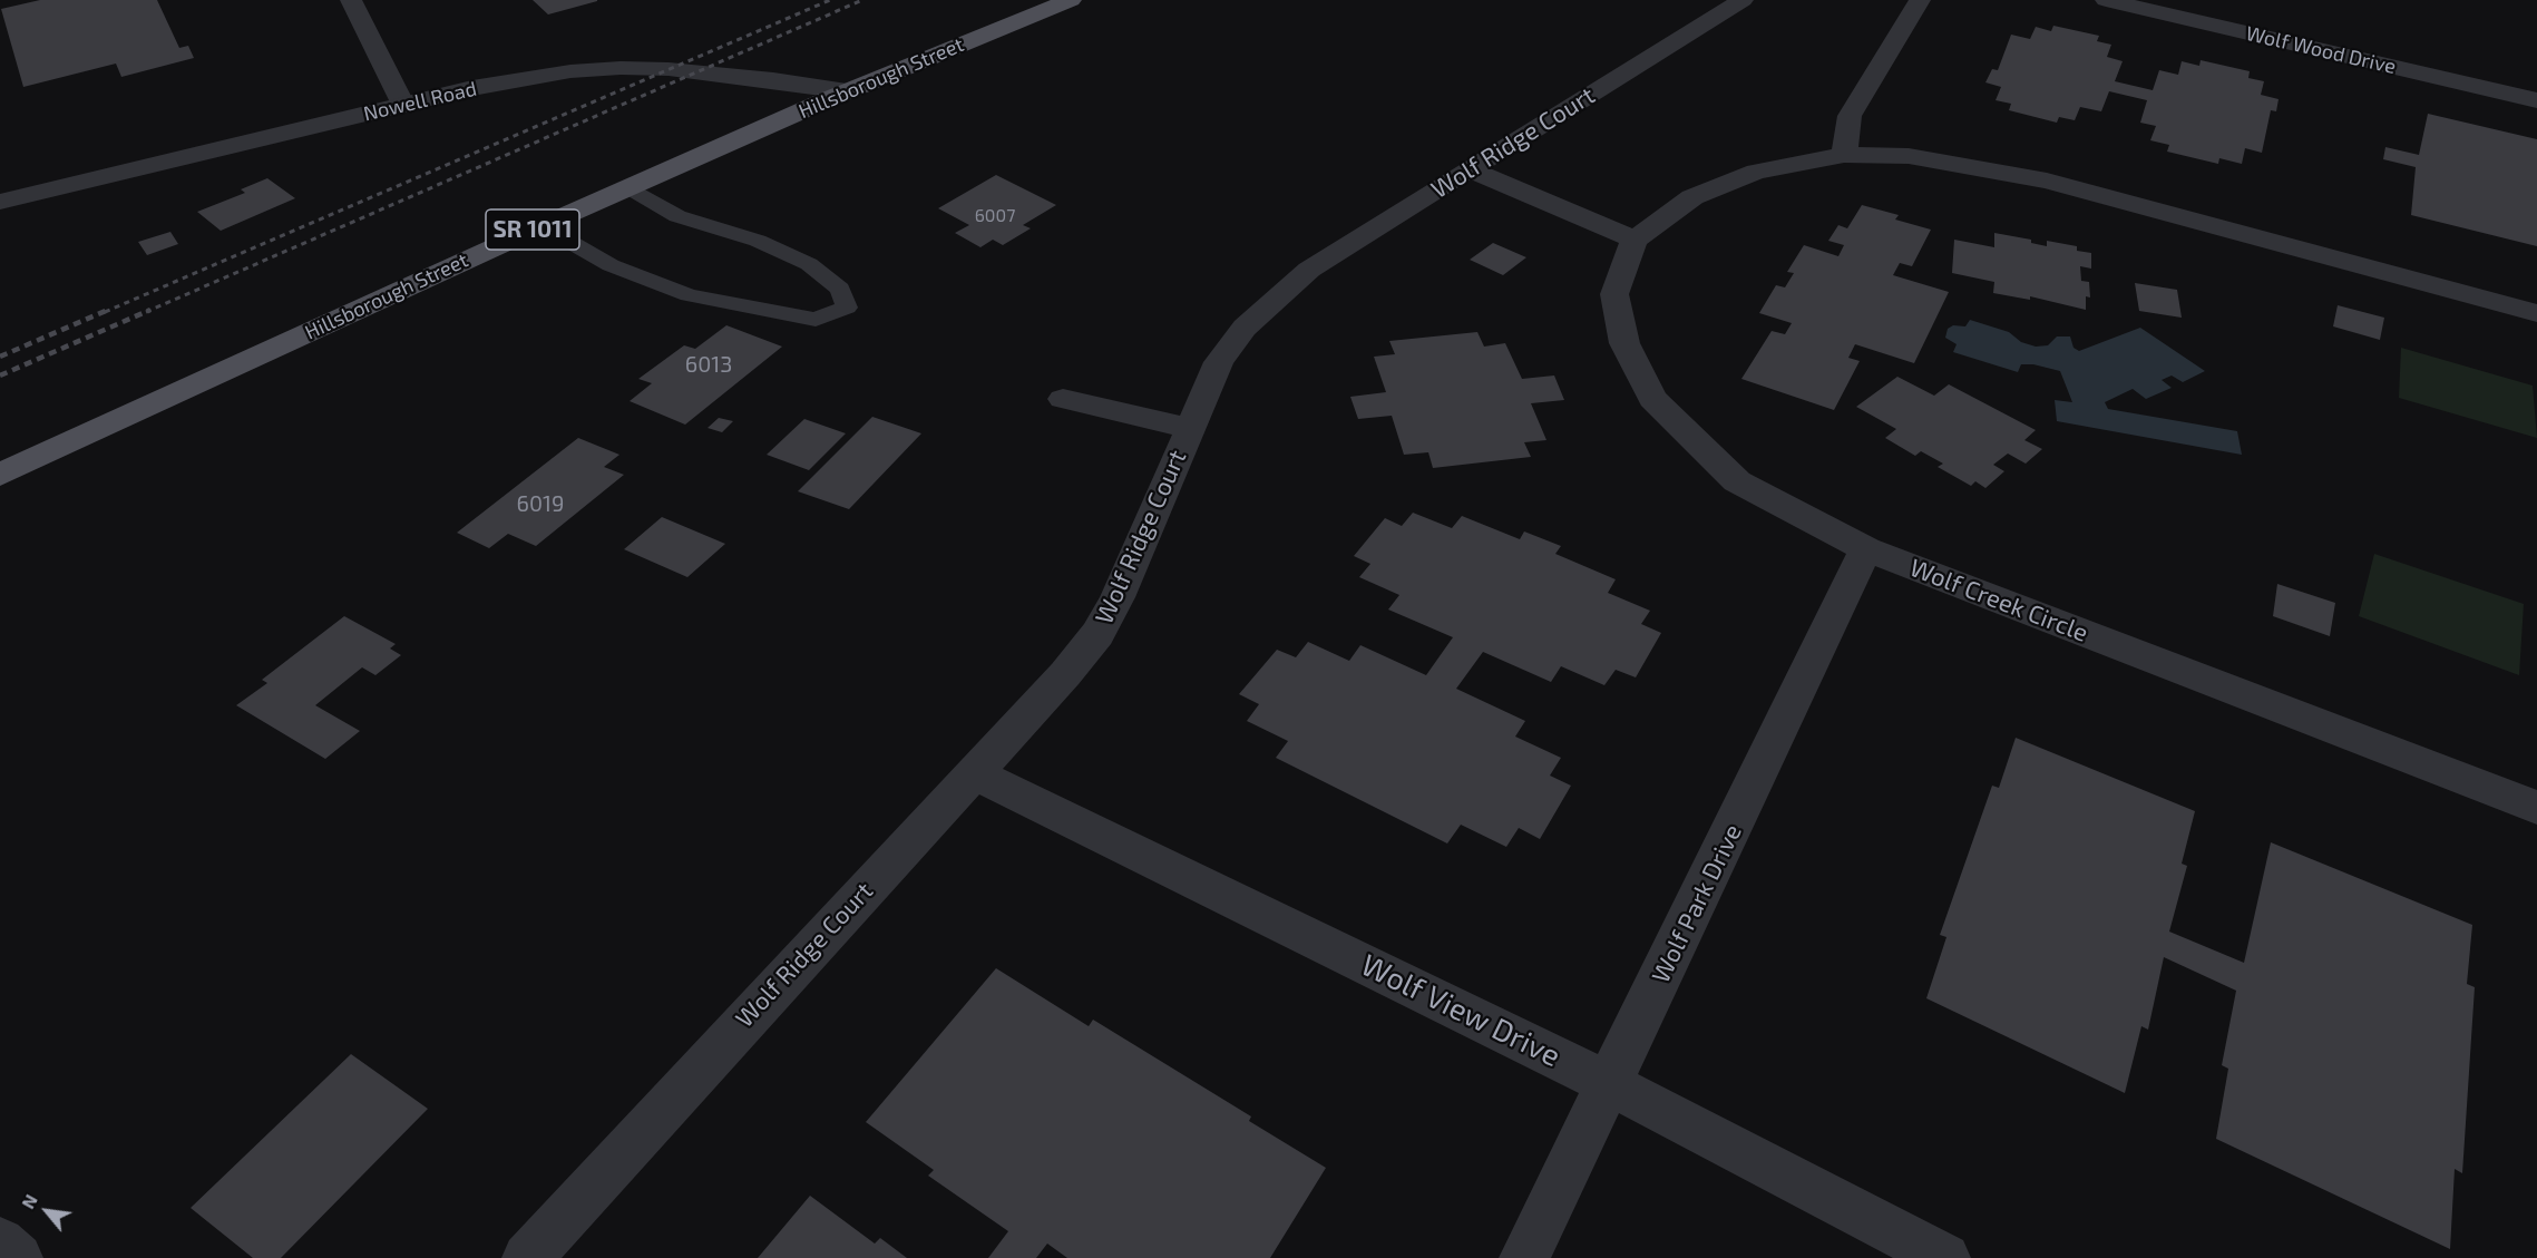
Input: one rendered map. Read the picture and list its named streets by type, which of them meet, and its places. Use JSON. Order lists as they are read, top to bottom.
{
  "streets": {
    "main road": ["Hillsborough Street", "SR 1011"],
    "street": [
      "Wolf Wood Drive",
      "Nowell Road",
      "Wolf Ridge Court",
      "Wolf Creek Circle",
      "Wolf Park Drive",
      "Wolf View Drive"
    ]
  },
  "crossings": [
    ["Hillsborough Street", "Nowell Road"],
    ["Wolf Ridge Court", "Wolf View Drive"],
    ["Wolf Creek Circle", "Wolf Park Drive"],
    ["Wolf Park Drive", "Wolf View Drive"]
  ],
  "house_numbers": ["6007", "6013", "6019"],
  "north": "top left"
}
